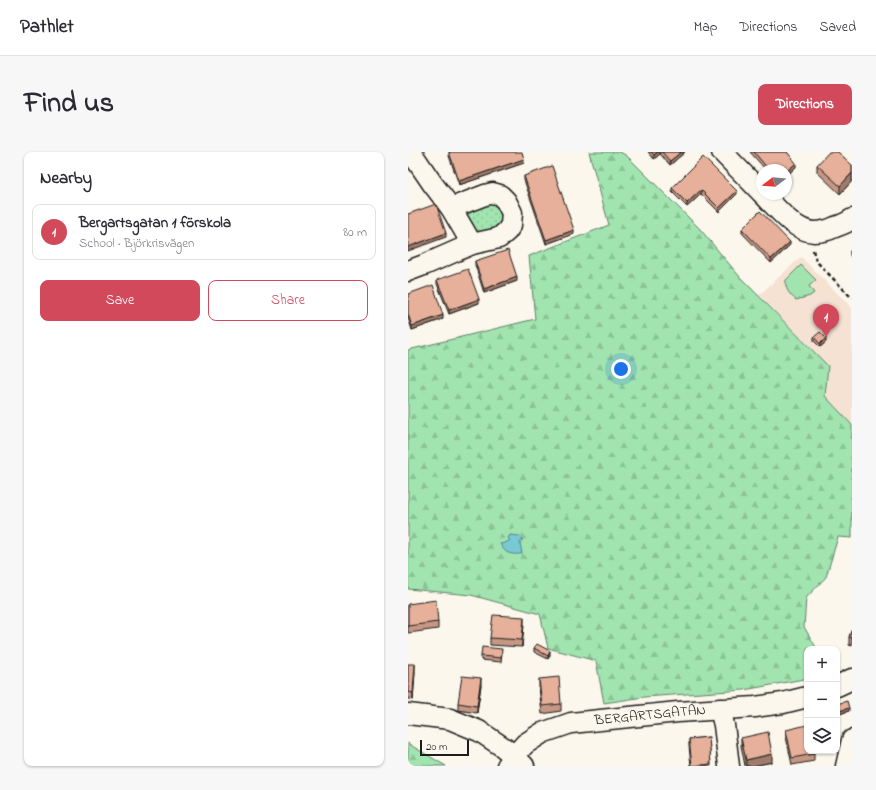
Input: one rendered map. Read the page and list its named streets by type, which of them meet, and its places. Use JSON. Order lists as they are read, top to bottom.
{
  "streets": {
    "street": ["BERGARTSGATAN"]
  },
  "scale_bar": "20 m",
  "north": "left",
  "page": {
    "header": "Pathlet",
    "nav": ["Map", "Directions", "Saved"],
    "title": "Find us",
    "buttons": [
      "Directions",
      ["Save", "Share"]
    ],
    "heading": "Nearby",
    "list": [
      {
        "mark": "1",
        "name": "Bergartsgatan 1 förskola",
        "note": "School · Björkrisvägen",
        "value": "80 m"
      }
    ],
    "pins": "1",
    "map_buttons": ["+", "−"],
    "scale": "20 m"
  }
}
